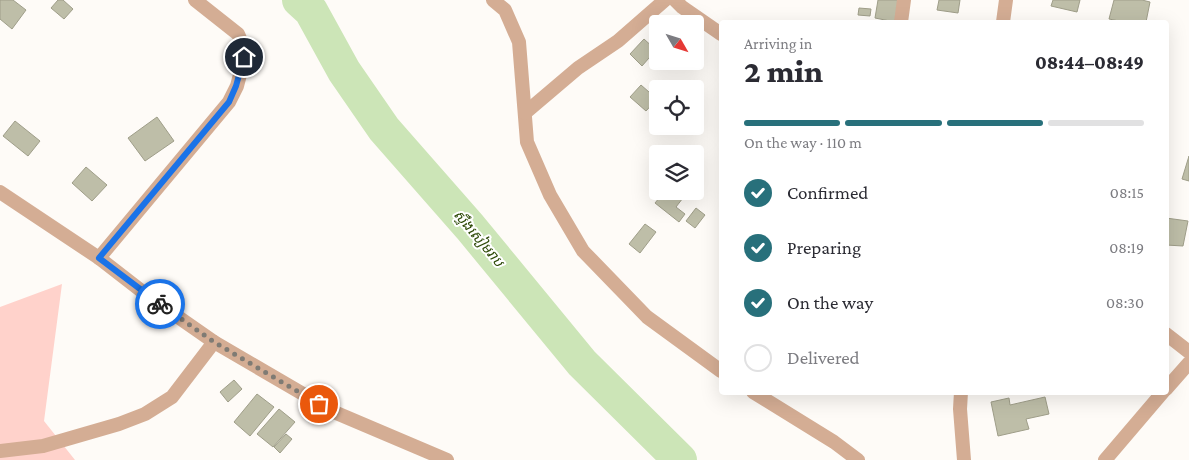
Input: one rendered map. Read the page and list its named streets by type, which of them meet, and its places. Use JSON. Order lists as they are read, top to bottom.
{
  "water": ["ស្ទឹងសៀមរាប"],
  "north": "bottom right",
  "page": {
    "heading": ["2 min", "Arriving in", "08:44–08:49"],
    "bar": "On the way · 110 m",
    "list": [
      ["Confirmed", "08:15"],
      ["Preparing", "08:19"],
      ["On the way", "08:30"],
      "Delivered"
    ]
  }
}
